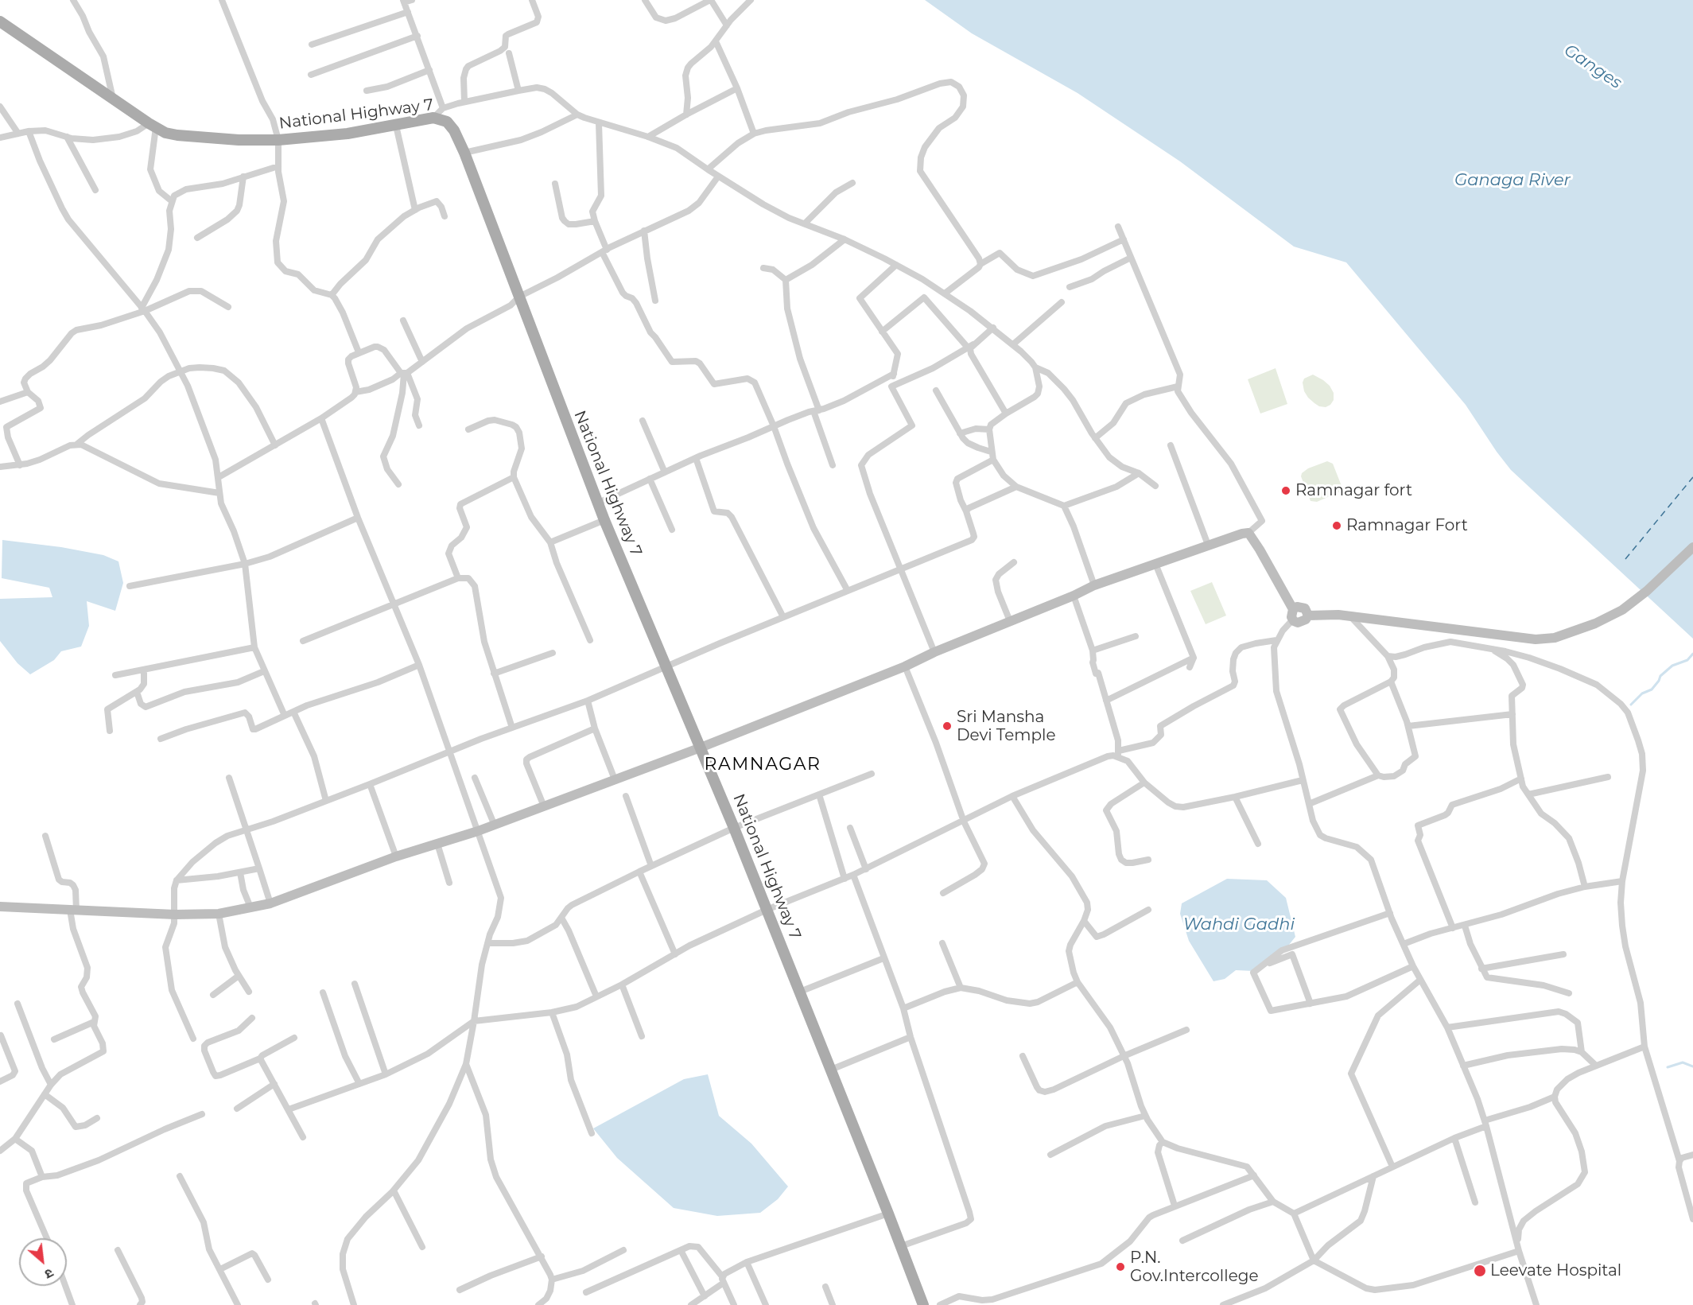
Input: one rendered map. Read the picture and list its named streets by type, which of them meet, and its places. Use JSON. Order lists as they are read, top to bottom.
{
  "streets": {
    "main road": ["National Highway 7"]
  },
  "districts": ["RAMNAGAR"],
  "water": ["Ganges", "Ganaga River", "Wahdi Gadhi"],
  "places": [
    "Ramnagar fort",
    "Ramnagar Fort",
    "Sri Mansha Devi Temple",
    "P.N. Gov.Intercollege",
    "Leevate Hospital"
  ],
  "north": "bottom right"
}
